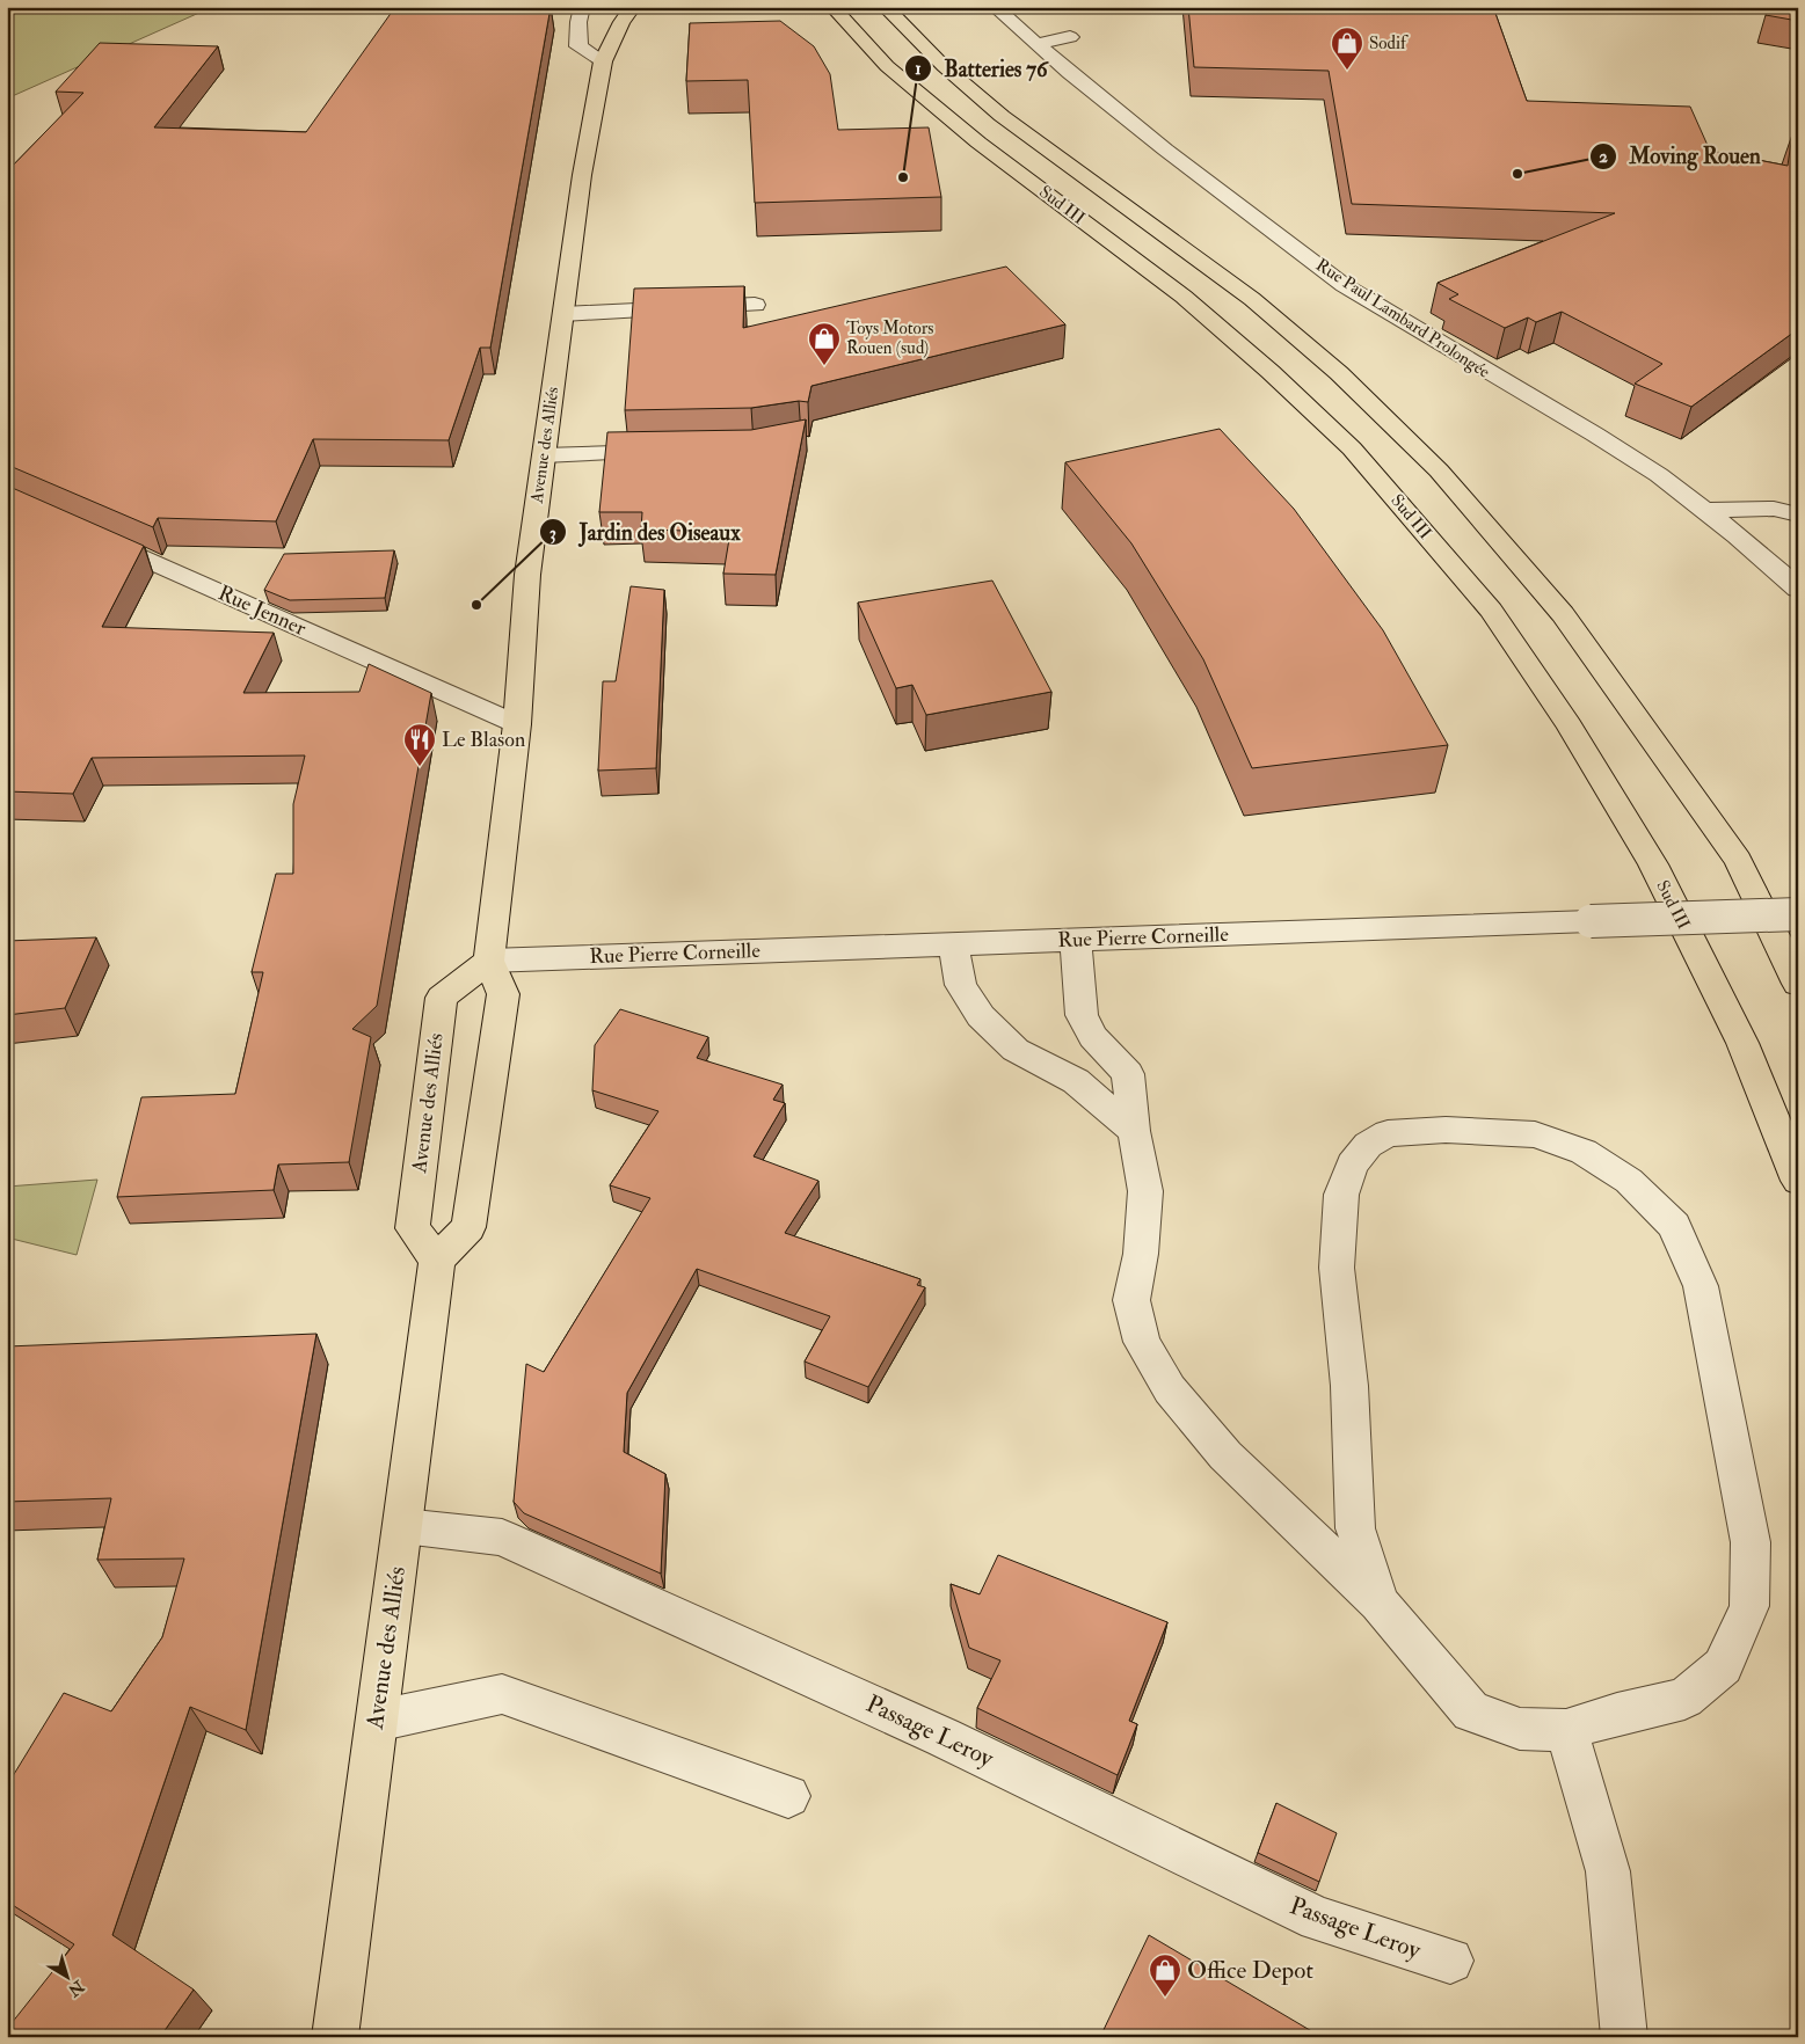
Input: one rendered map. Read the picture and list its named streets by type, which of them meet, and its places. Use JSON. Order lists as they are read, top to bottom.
{
  "streets": {
    "main road": ["Sud III", "Avenue des Alliés"],
    "street": [
      "Rue Paul Lambard Prolongée",
      "Rue Jenner",
      "Rue Pierre Corneille",
      "Passage Leroy"
    ]
  },
  "crossings": [
    ["Avenue des Alliés", "Rue Jenner"],
    ["Avenue des Alliés", "Rue Pierre Corneille"],
    ["Avenue des Alliés", "Passage Leroy"]
  ],
  "places": {
    "shop": ["Sodif", "Toys Motors Rouen (sud)", "Office Depot"],
    "other": ["Moving Rouen", "Batteries 76", "Jardin des Oiseaux"],
    "restaurant": ["Le Blason"]
  },
  "north": "bottom right"
}
